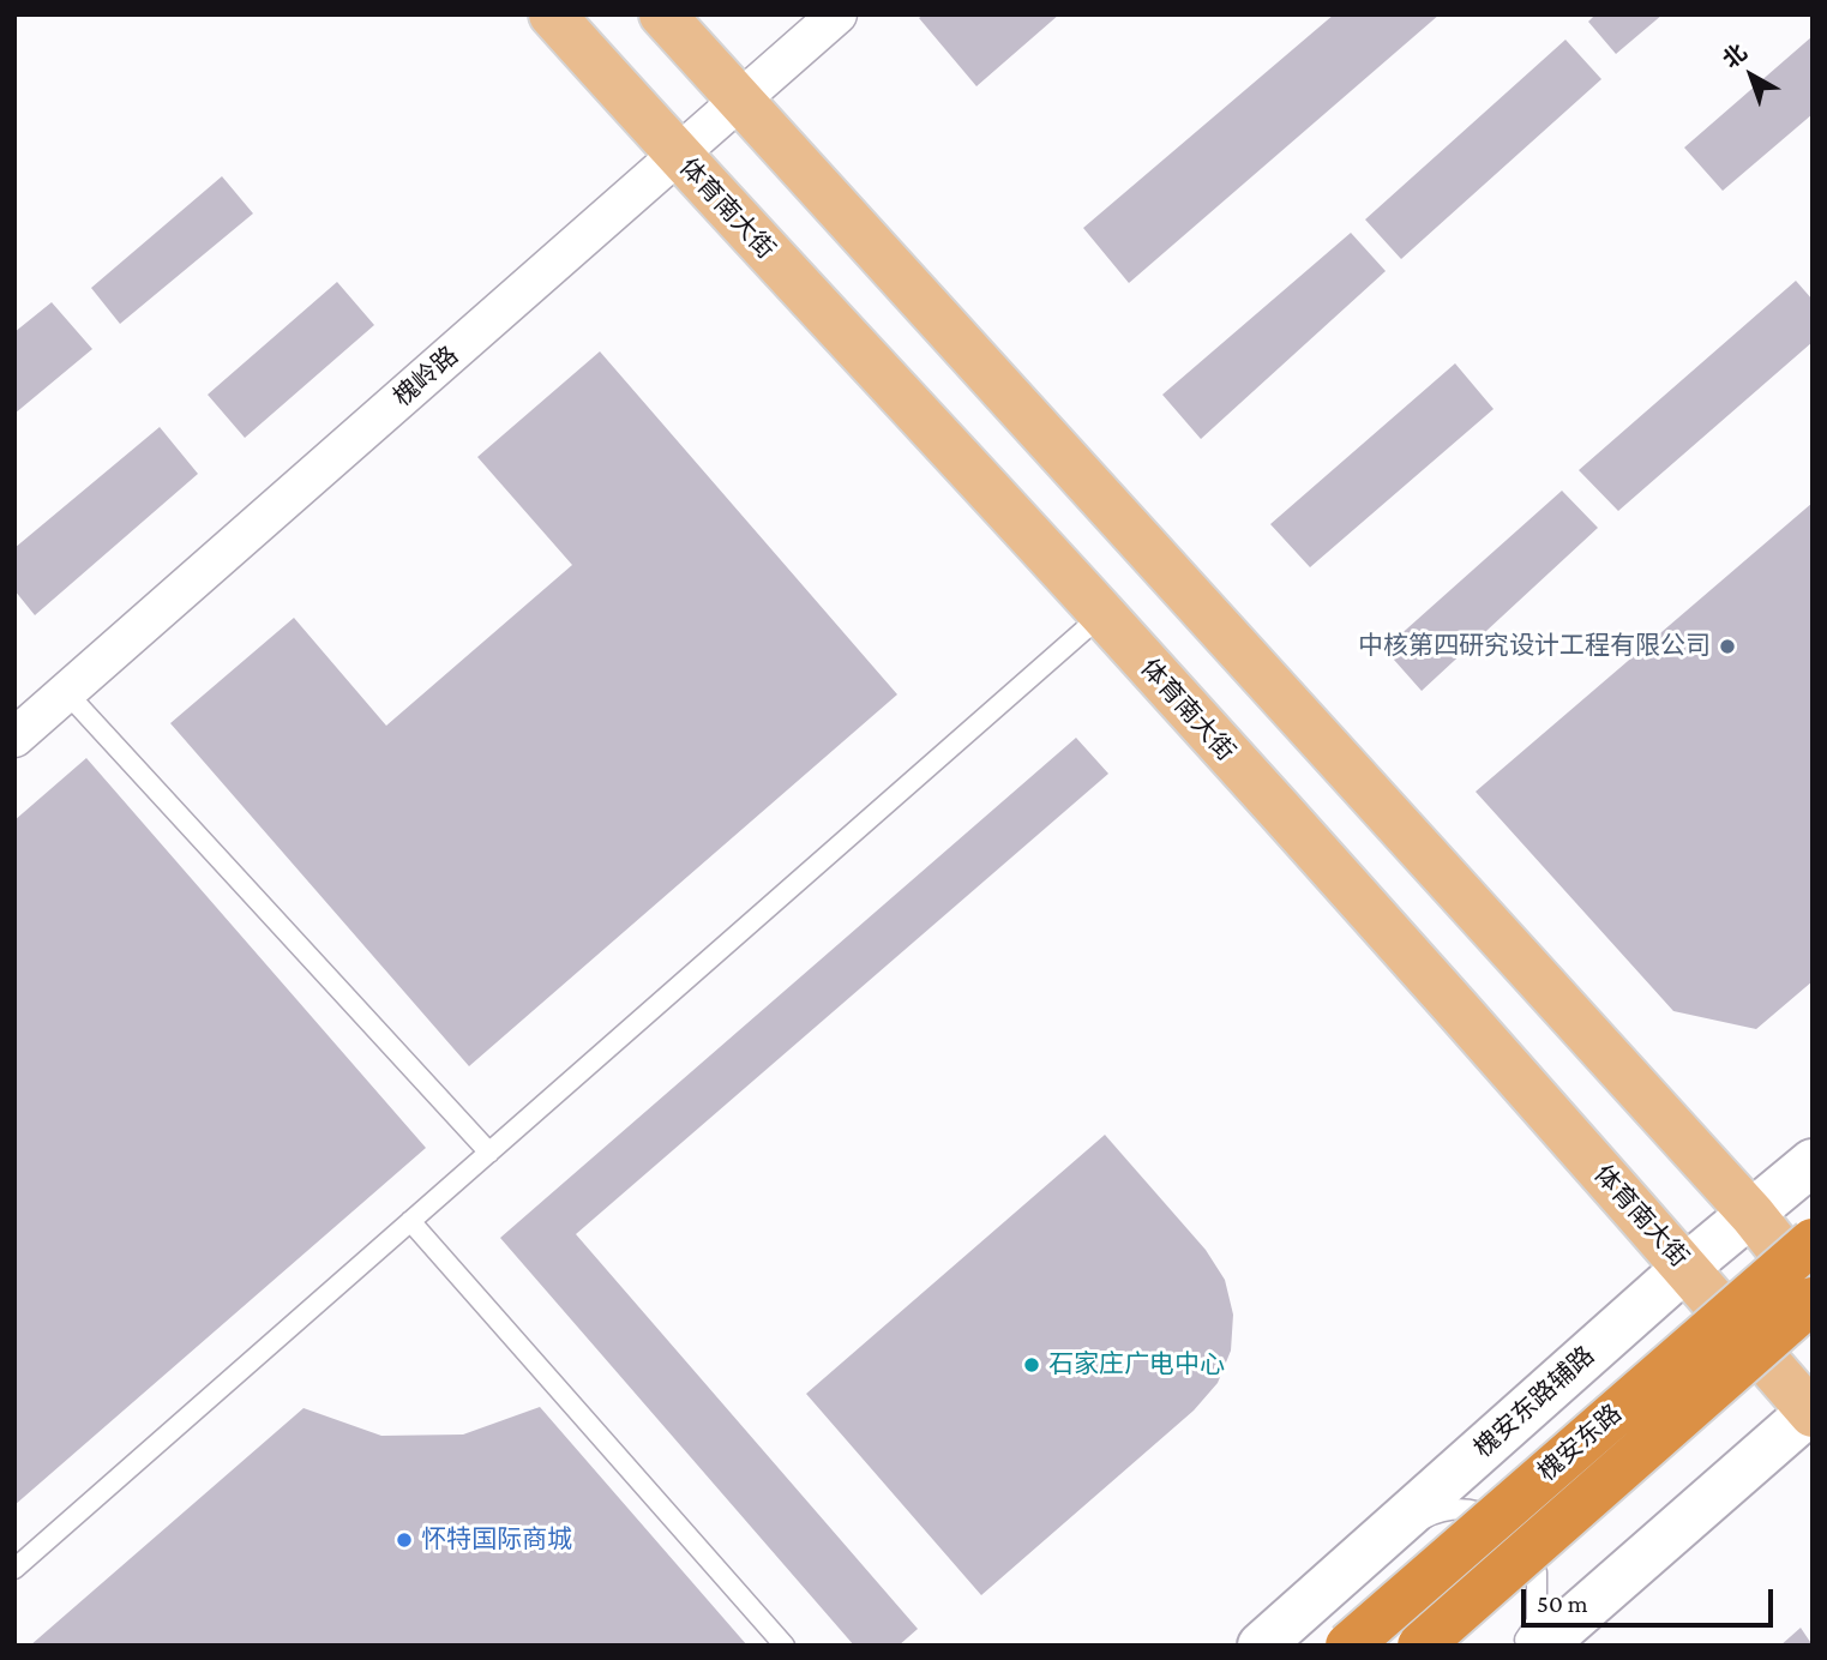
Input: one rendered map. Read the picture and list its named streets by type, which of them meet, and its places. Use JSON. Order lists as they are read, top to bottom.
{
  "streets": {
    "highway": ["槐安东路"],
    "main road": ["体育南大街", "槐安东路辅路"],
    "street": ["槐岭路"]
  },
  "crossings": [
    ["体育南大街", "槐岭路"],
    ["体育南大街", "槐安东路辅路"]
  ],
  "places": ["中核第四研究设计工程有限公司", "石家庄广电中心", "怀特国际商城"],
  "scale_bar": "50 m",
  "north": "top left"
}
